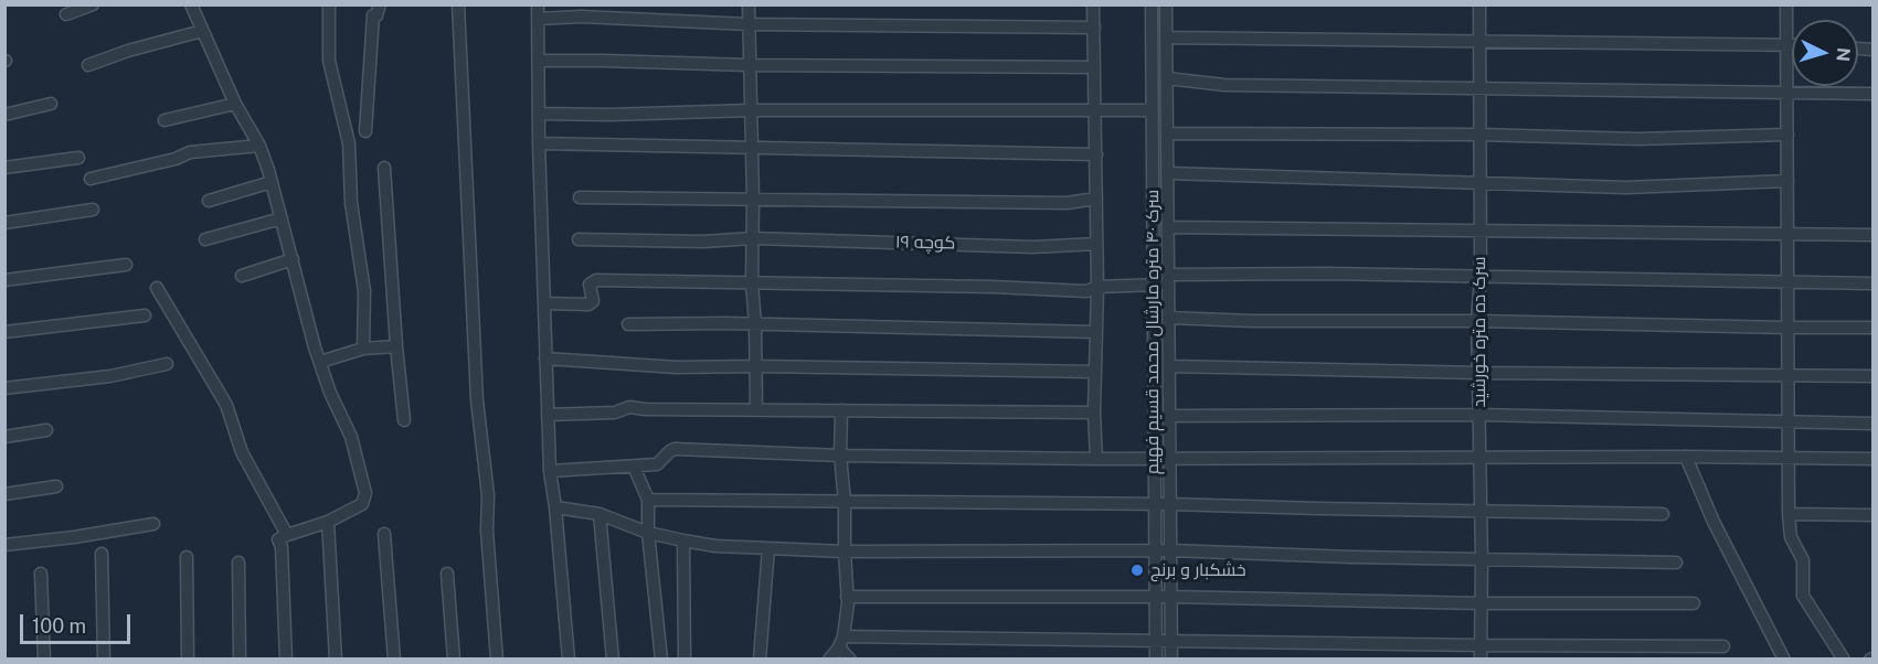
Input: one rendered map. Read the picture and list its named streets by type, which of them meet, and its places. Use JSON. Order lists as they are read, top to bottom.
{
  "streets": {
    "street": ["کوچه ۱۹", "سرک ۴۰ متره مارشال محمد قسیم فهیم", "سرک ده متره خورشید"]
  },
  "places": ["خشکبار و برنج"],
  "scale_bar": "100 m",
  "north": "right"
}
